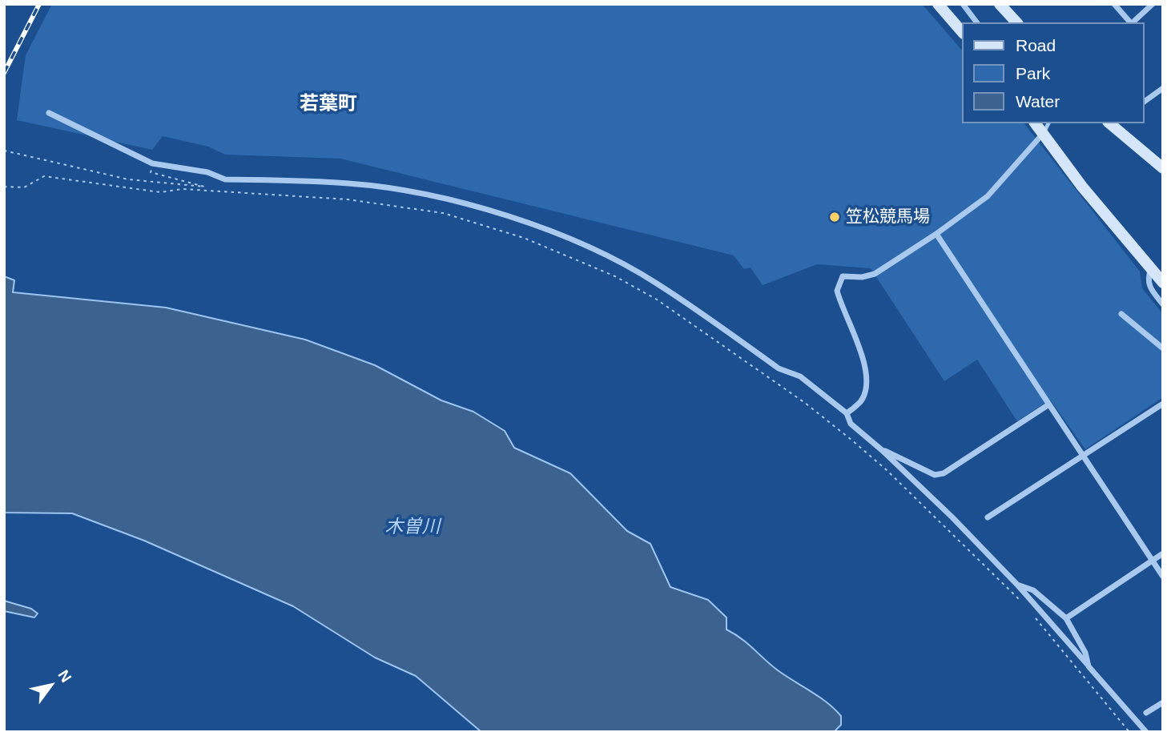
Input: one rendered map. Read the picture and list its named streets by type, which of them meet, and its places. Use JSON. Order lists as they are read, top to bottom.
{
  "districts": ["若葉町"],
  "water": ["木曽川"],
  "places": ["笠松競馬場"],
  "legend": ["Road", "Park", "Water"],
  "north": "top right"
}
